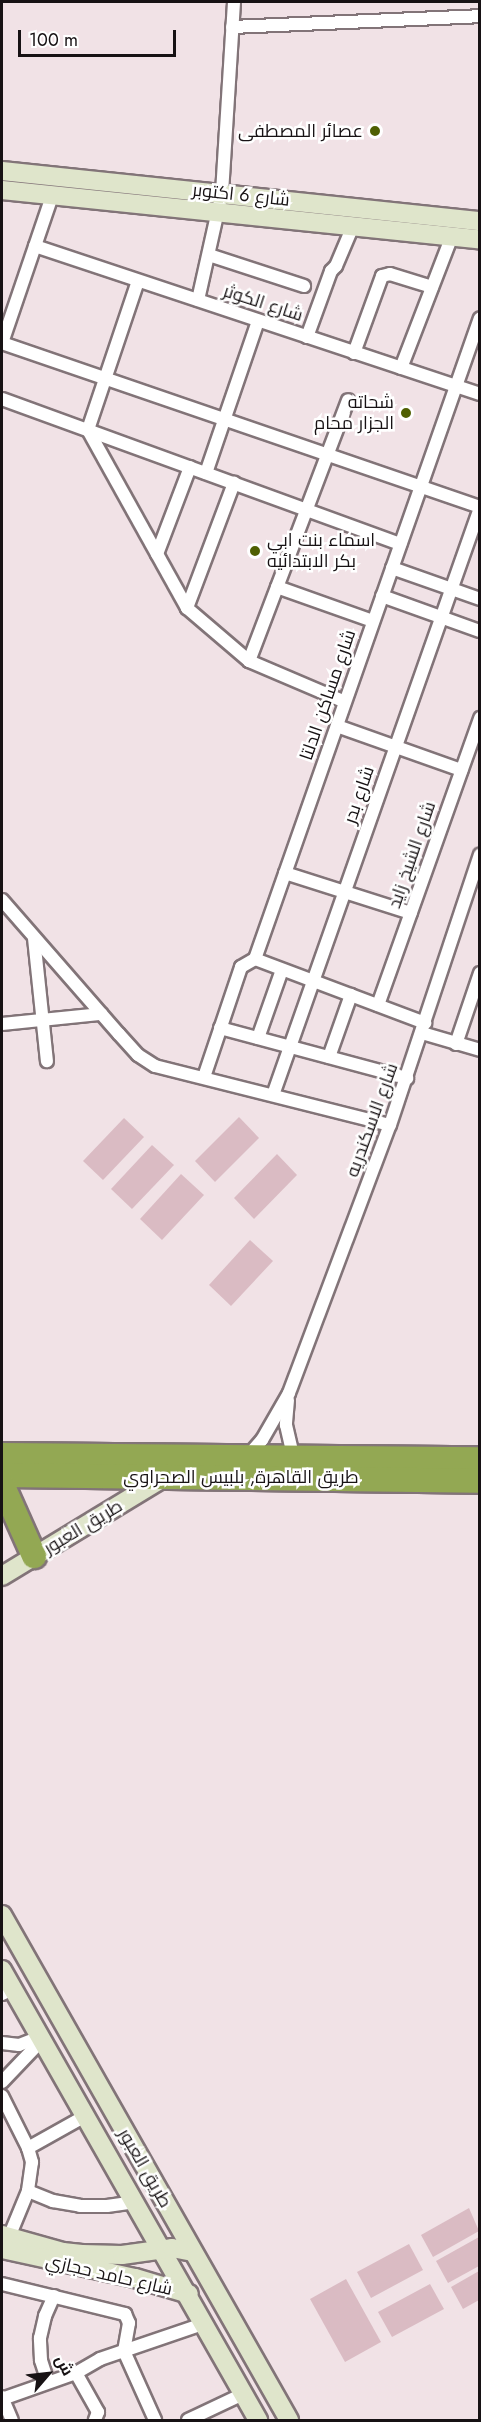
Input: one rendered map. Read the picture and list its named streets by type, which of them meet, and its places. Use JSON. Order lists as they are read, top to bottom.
{
  "streets": {
    "highway": ["طريق القاهرة, بلبيس الصحراوي"],
    "street": [
      "شارع 6 اكتوبر",
      "شارع الكوثر",
      "شارع مساكن الدلتا",
      "شارع بدر",
      "شارع الشيخ زايد",
      "شارع الاسكندريه",
      "طريق العبور",
      "شارع حامد حجازي"
    ]
  },
  "crossings": [
    ["شارع الكوثر", "شارع مساكن الدلتا"],
    ["شارع الاسكندريه", "طريق القاهرة, بلبيس الصحراوي"],
    ["طريق القاهرة, بلبيس الصحراوي", "طريق العبور"],
    ["طريق العبور", "شارع حامد حجازي"]
  ],
  "places": ["عصائر المصطفى", "شحاته الجزار محام", "اسماء بنت ابي بكر الابتدائيه"],
  "scale_bar": "100 m",
  "north": "top right"
}
